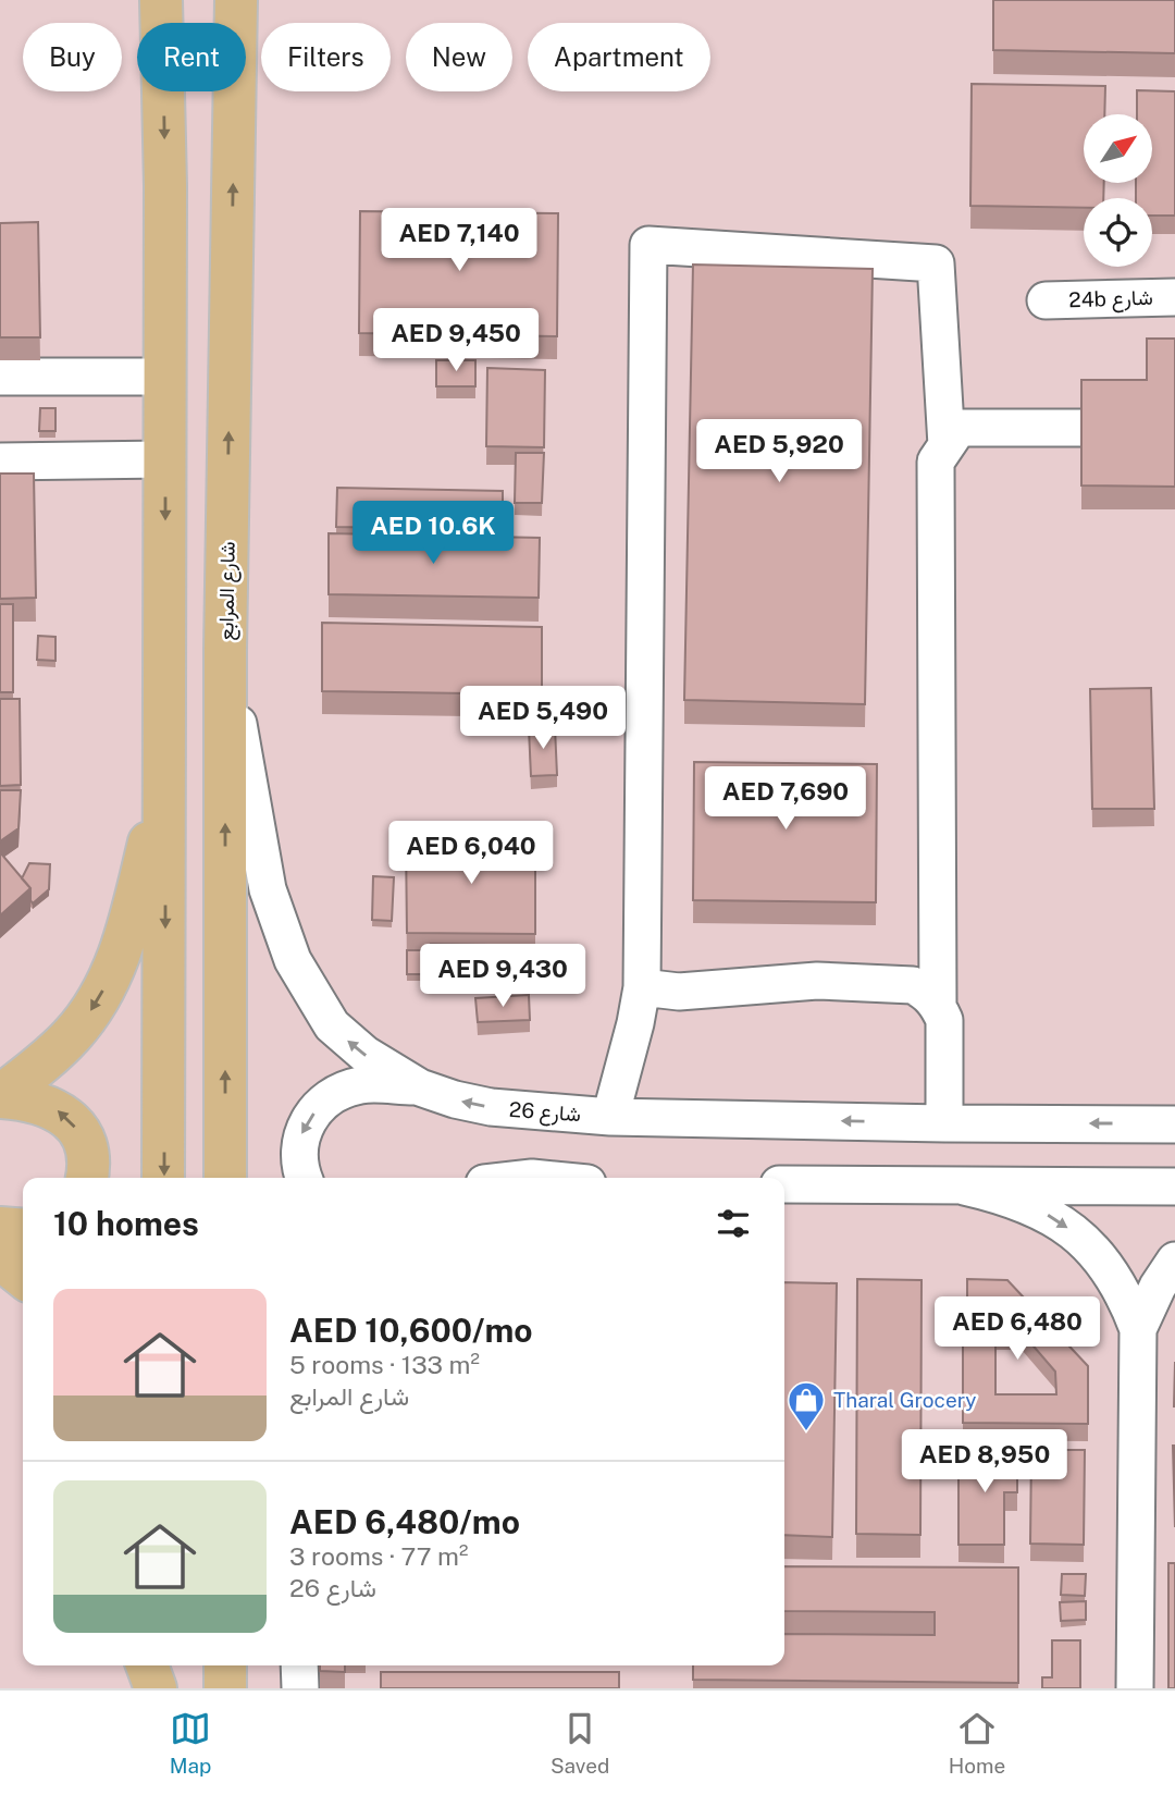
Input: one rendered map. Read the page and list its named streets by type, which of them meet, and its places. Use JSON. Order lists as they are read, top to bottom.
{
  "streets": {
    "main road": ["شارع المرابع"],
    "street": ["24b شارع", "شارع 26"]
  },
  "crossings": [
    ["شارع المرابع", "شارع 26"]
  ],
  "one_way": ["شارع 26"],
  "places": {
    "shop": ["Tharal Grocery"]
  },
  "north": "top right",
  "page": {
    "chip": [
      "Buy",
      "Rent",
      "Filters",
      "New",
      "Apartment"
    ],
    "price": [
      "AED 7,140",
      "AED 9,450",
      "AED 5,920",
      "AED 10.6K",
      "AED 5,490",
      "AED 7,690",
      "AED 6,040",
      "AED 9,430",
      "AED 6,480",
      "AED 8,950"
    ],
    "heading": "10 homes",
    "list": [
      {
        "name": "AED 10,600/mo",
        "note": "5 rooms · 133 m² · شارع المرابع"
      },
      {
        "name": "AED 6,480/mo",
        "note": "3 rooms · 77 m² · شارع 26"
      }
    ],
    "tabs": ["Map", "Saved", "Home"]
  }
}
